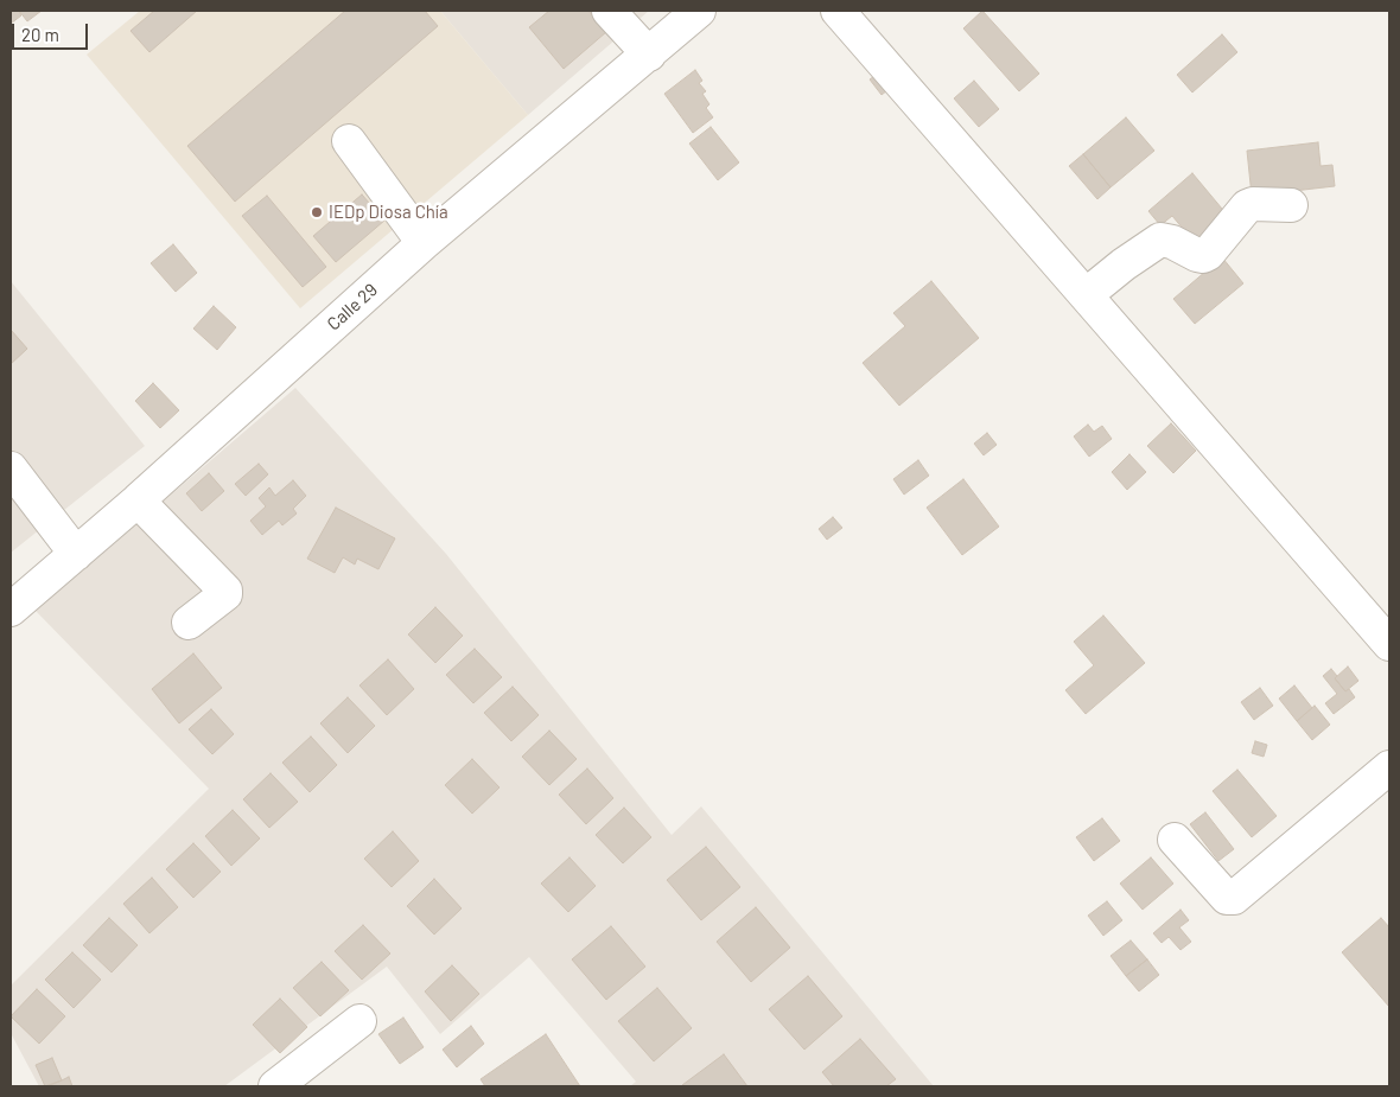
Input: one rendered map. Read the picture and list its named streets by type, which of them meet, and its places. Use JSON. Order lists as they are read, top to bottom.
{
  "streets": {
    "street": ["Calle 29"]
  },
  "places": ["IEDp Diosa Chía"],
  "scale_bar": "20 m"
}
